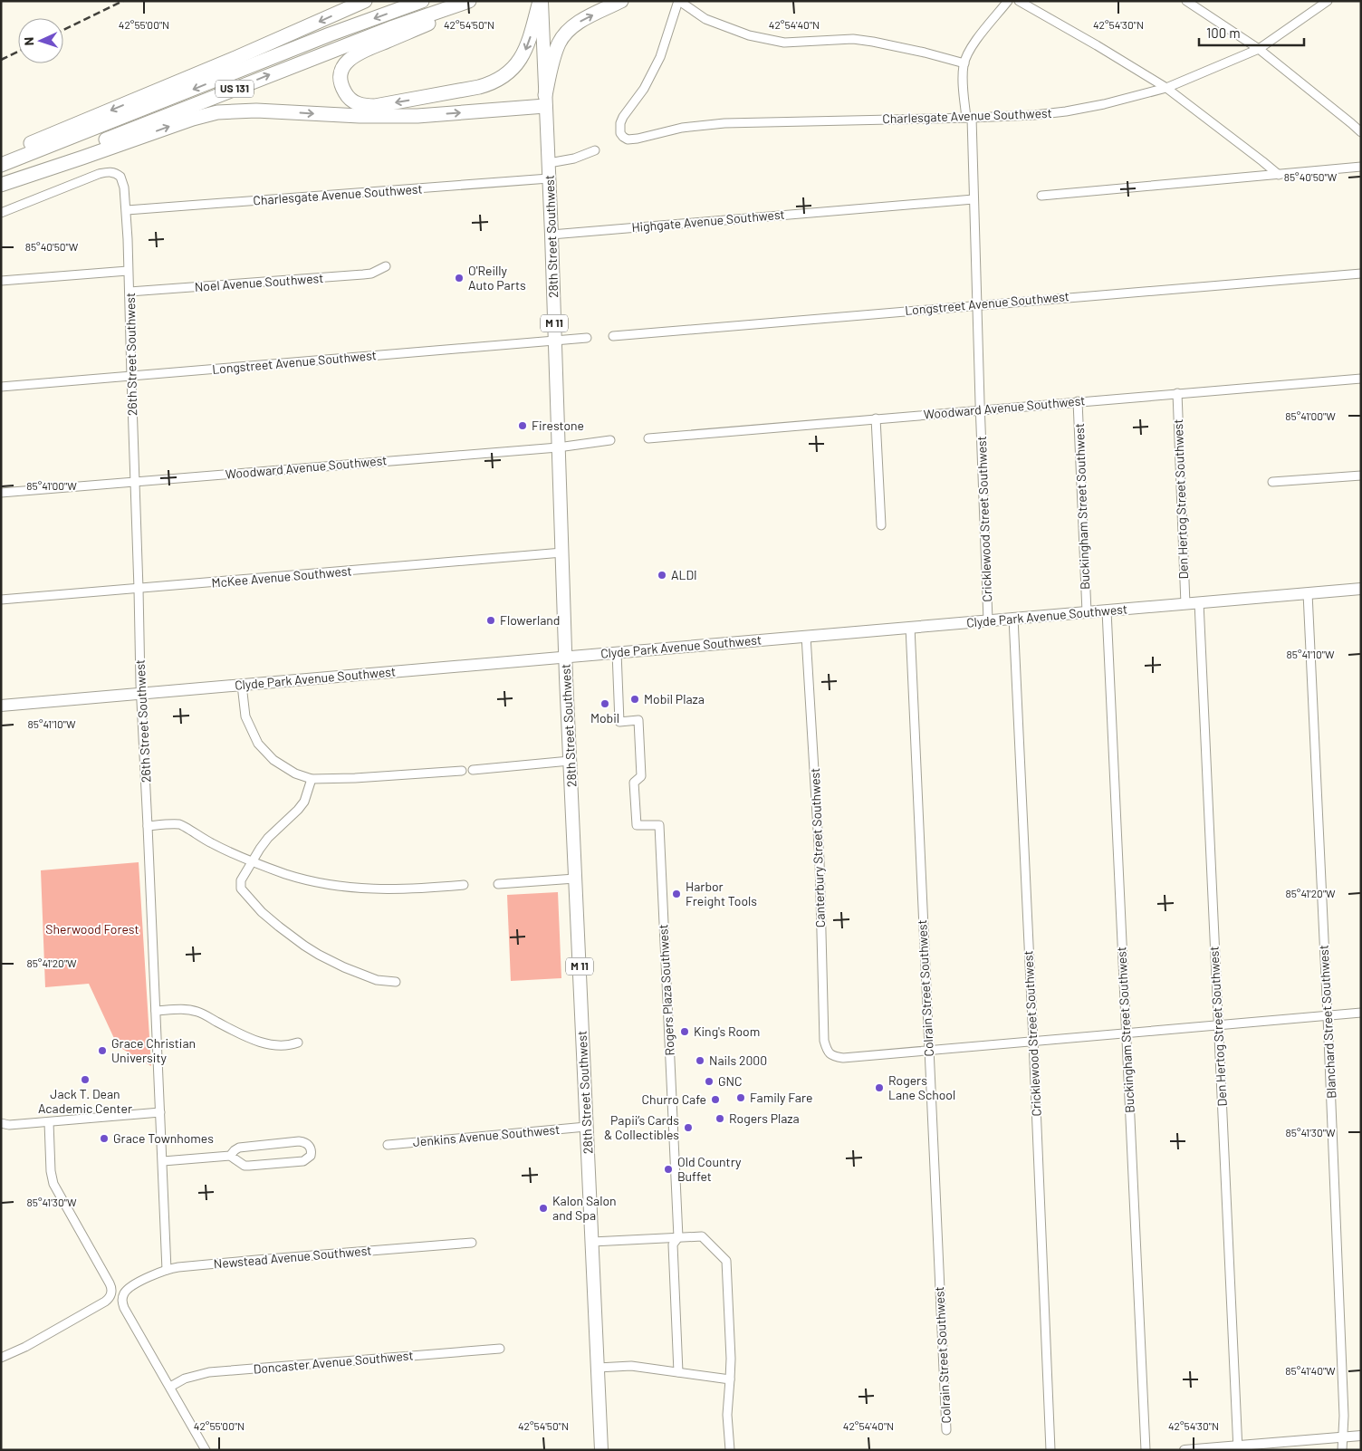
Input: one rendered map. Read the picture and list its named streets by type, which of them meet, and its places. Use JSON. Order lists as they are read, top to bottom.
{
  "streets": {
    "highway": ["US 131"],
    "main road": ["28th Street Southwest", "M 11", "Clyde Park Avenue Southwest"],
    "street": [
      "Charlesgate Avenue Southwest",
      "Highgate Avenue Southwest",
      "Noel Avenue Southwest",
      "Longstreet Avenue Southwest",
      "26th Street Southwest",
      "Woodward Avenue Southwest",
      "Den Hertog Street Southwest",
      "Buckingham Street Southwest",
      "Cricklewood Street Southwest",
      "McKee Avenue Southwest",
      "Canterbury Street Southwest",
      "Colrain Street Southwest",
      "Rogers Plaza Southwest",
      "Blanchard Street Southwest",
      "Jenkins Avenue Southwest",
      "Newstead Avenue Southwest",
      "Doncaster Avenue Southwest"
    ]
  },
  "crossings": [
    ["Charlesgate Avenue Southwest", "28th Street Southwest"],
    ["Charlesgate Avenue Southwest", "26th Street Southwest"],
    ["Charlesgate Avenue Southwest", "Cricklewood Street Southwest"],
    ["Highgate Avenue Southwest", "28th Street Southwest"],
    ["Highgate Avenue Southwest", "Cricklewood Street Southwest"],
    ["28th Street Southwest", "Longstreet Avenue Southwest"],
    ["28th Street Southwest", "Woodward Avenue Southwest"],
    ["28th Street Southwest", "McKee Avenue Southwest"],
    ["28th Street Southwest", "Clyde Park Avenue Southwest"],
    ["28th Street Southwest", "Jenkins Avenue Southwest"],
    ["Noel Avenue Southwest", "26th Street Southwest"],
    ["Longstreet Avenue Southwest", "26th Street Southwest"],
    ["Longstreet Avenue Southwest", "Cricklewood Street Southwest"],
    ["26th Street Southwest", "Woodward Avenue Southwest"],
    ["26th Street Southwest", "McKee Avenue Southwest"],
    ["26th Street Southwest", "Clyde Park Avenue Southwest"],
    ["26th Street Southwest", "Newstead Avenue Southwest"],
    ["Woodward Avenue Southwest", "Den Hertog Street Southwest"],
    ["Woodward Avenue Southwest", "Buckingham Street Southwest"],
    ["Woodward Avenue Southwest", "Cricklewood Street Southwest"],
    ["Den Hertog Street Southwest", "Clyde Park Avenue Southwest"],
    ["Buckingham Street Southwest", "Clyde Park Avenue Southwest"],
    ["Cricklewood Street Southwest", "Clyde Park Avenue Southwest"],
    ["Clyde Park Avenue Southwest", "Canterbury Street Southwest"],
    ["Clyde Park Avenue Southwest", "Colrain Street Southwest"],
    ["Clyde Park Avenue Southwest", "Rogers Plaza Southwest"],
    ["Clyde Park Avenue Southwest", "Blanchard Street Southwest"],
    ["Canterbury Street Southwest", "Colrain Street Southwest"],
    ["Newstead Avenue Southwest", "Doncaster Avenue Southwest"]
  ],
  "parks": ["Sherwood Forest"],
  "places": [
    "O'Reilly Auto Parts",
    "Firestone",
    "ALDI",
    "Flowerland",
    "Mobil Plaza",
    "Mobil",
    "Harbor Freight Tools",
    "King's Room",
    "Grace Christian University",
    "Nails 2000",
    "Jack T. Dean Academic Center",
    "GNC",
    "Rogers Lane School",
    "Family Fare",
    "Churro Cafe",
    "Rogers Plaza",
    "Papii’s Cards & Collectibles",
    "Grace Townhomes",
    "Old Country Buffet",
    "Kalon Salon and Spa"
  ],
  "scale_bar": "100 m",
  "north": "left",
  "coordinates": [
    "42°55'00\"N",
    "42°54'50\"N",
    "42°54'40\"N",
    "42°54'30\"N",
    "85°40'50\"W",
    "85°41'00\"W",
    "85°41'10\"W",
    "85°41'20\"W",
    "85°41'30\"W",
    "85°41'40\"W"
  ]
}
